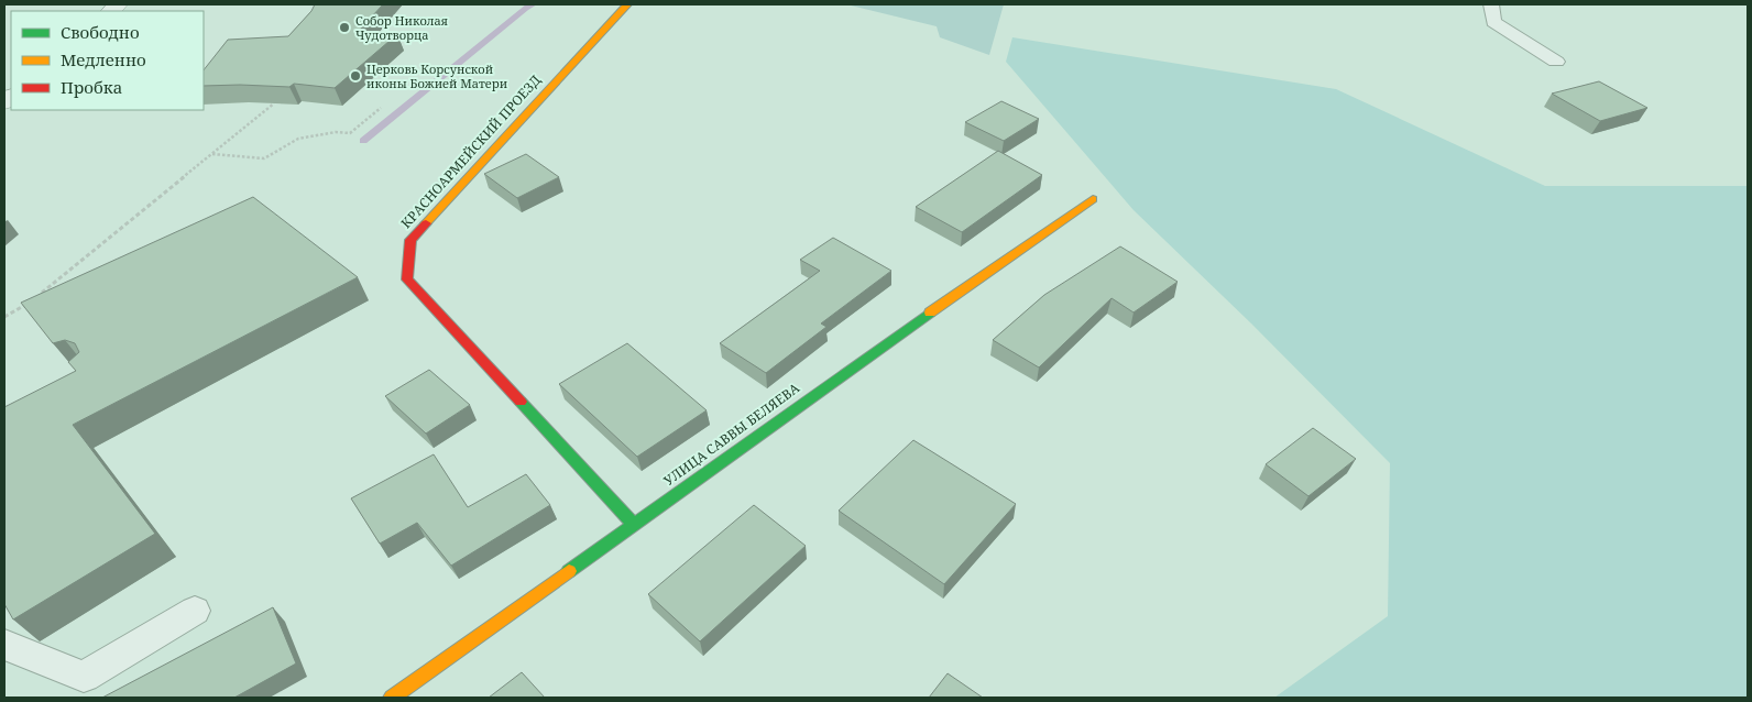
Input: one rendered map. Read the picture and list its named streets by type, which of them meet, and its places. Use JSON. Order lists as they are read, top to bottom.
{
  "streets": {
    "street": ["КРАСНОАРМЕЙСКИЙ ПРОЕЗД", "УЛИЦА САВВЫ БЕЛЯЕВА"]
  },
  "crossings": [
    ["КРАСНОАРМЕЙСКИЙ ПРОЕЗД", "УЛИЦА САВВЫ БЕЛЯЕВА"]
  ],
  "places": ["Собор Николая Чудотворца", "Церковь Корсунской иконы Божией Матери"],
  "legend": ["Свободно", "Медленно", "Пробка"]
}
